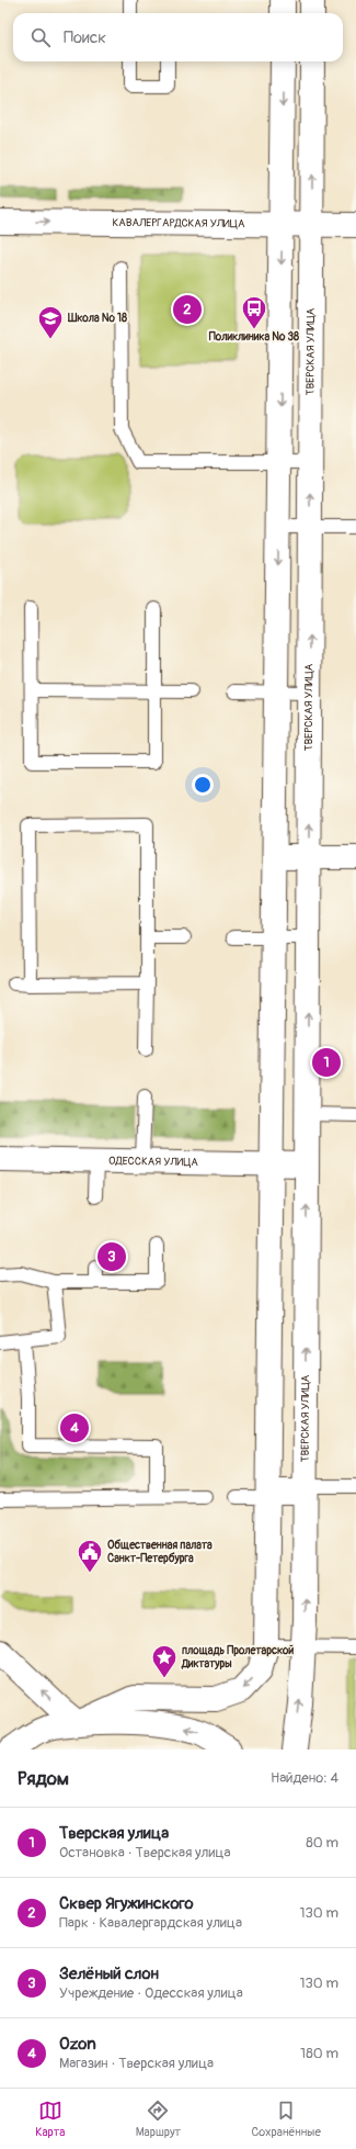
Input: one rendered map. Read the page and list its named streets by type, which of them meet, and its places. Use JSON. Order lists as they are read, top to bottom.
{
  "streets": {
    "street": ["КАВАЛЕРГАРДСКАЯ УЛИЦА", "ТВЕРСКАЯ УЛИЦА", "ОДЕССКАЯ УЛИЦА"]
  },
  "crossings": [
    ["КАВАЛЕРГАРДСКАЯ УЛИЦА", "ТВЕРСКАЯ УЛИЦА"],
    ["ТВЕРСКАЯ УЛИЦА", "ОДЕССКАЯ УЛИЦА"]
  ],
  "one_way": ["КАВАЛЕРГАРДСКАЯ УЛИЦА"],
  "places": {
    "bus stop": ["Поликлиника № 38"],
    "school or university": ["Школа № 18"],
    "public building": ["Общественная палата Санкт-Петербурга"],
    "place": ["площадь Пролетарской Диктатуры"]
  },
  "page": {
    "search": "Поиск",
    "pins": [
      "2",
      "1",
      "3",
      "4"
    ],
    "heading": ["Рядом", "Найдено: 4"],
    "list": [
      {
        "mark": "1",
        "name": "Тверская улица",
        "note": "Остановка · Тверская улица",
        "value": "80 m"
      },
      {
        "mark": "2",
        "name": "Сквер Ягужинского",
        "note": "Парк · Кавалергардская улица",
        "value": "130 m"
      },
      {
        "mark": "3",
        "name": "Зелёный слон",
        "note": "Учреждение · Одесская улица",
        "value": "130 m"
      },
      {
        "mark": "4",
        "name": "Ozon",
        "note": "Магазин · Тверская улица",
        "value": "180 m"
      }
    ],
    "nav": ["Карта", "Маршрут", "Сохранённые"]
  }
}
